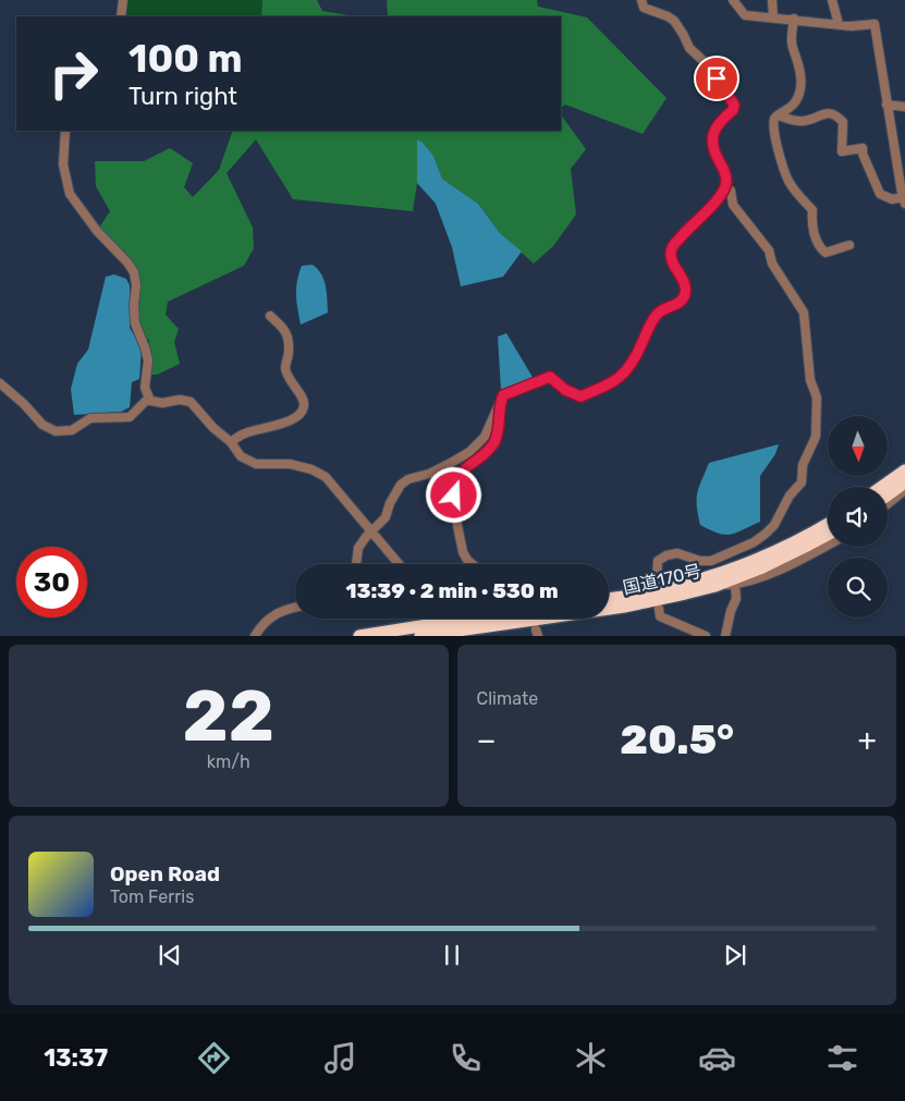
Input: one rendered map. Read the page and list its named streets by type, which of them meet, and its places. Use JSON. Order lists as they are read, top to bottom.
{
  "streets": {
    "highway": ["国道170号"]
  },
  "north": "bottom",
  "page": {
    "turn": ["100 m", "Turn right"],
    "limit": "30",
    "trip": "13:39 · 2 min · 530 m",
    "tile": [
      ["22", "km/h"],
      "Climate"
    ],
    "heat": ["−", "20.5°", "+"],
    "song": ["Open Road", "Tom Ferris"],
    "tabs": "13:37"
  }
}
